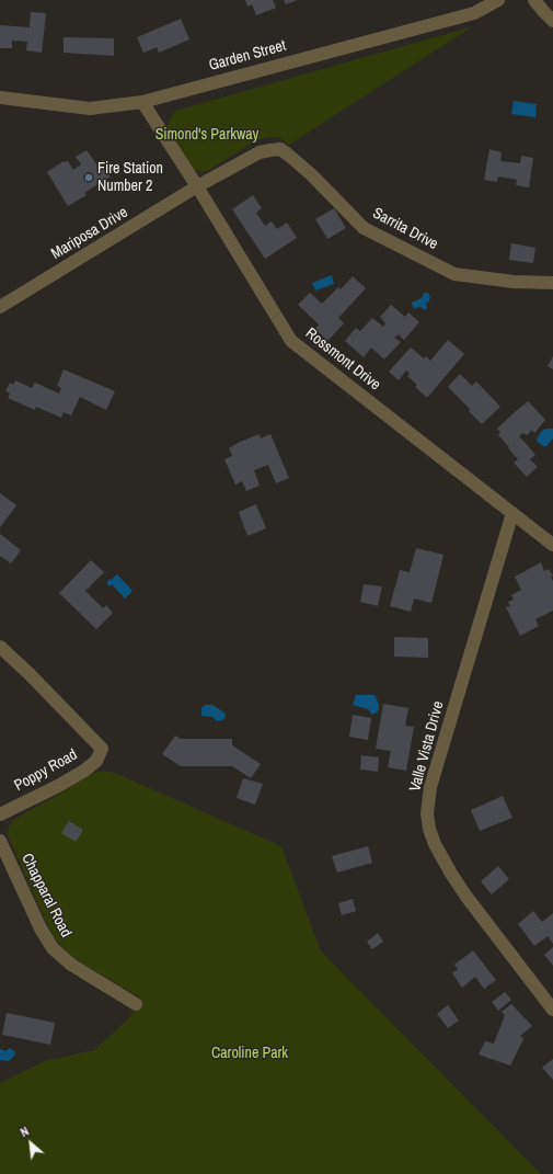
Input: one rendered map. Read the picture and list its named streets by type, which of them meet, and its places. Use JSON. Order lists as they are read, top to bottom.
{
  "streets": {
    "street": [
      "Garden Street",
      "Sarrita Drive",
      "Mariposa Drive",
      "Rossmont Drive",
      "Valle Vista Drive",
      "Poppy Road",
      "Chapparal Road"
    ]
  },
  "crossings": [
    ["Garden Street", "Rossmont Drive"],
    ["Sarrita Drive", "Mariposa Drive"],
    ["Sarrita Drive", "Rossmont Drive"],
    ["Mariposa Drive", "Rossmont Drive"],
    ["Rossmont Drive", "Valle Vista Drive"]
  ],
  "parks": ["Simond's Parkway", "Caroline Park"],
  "places": ["Fire Station Number 2"],
  "north": "top left"
}
